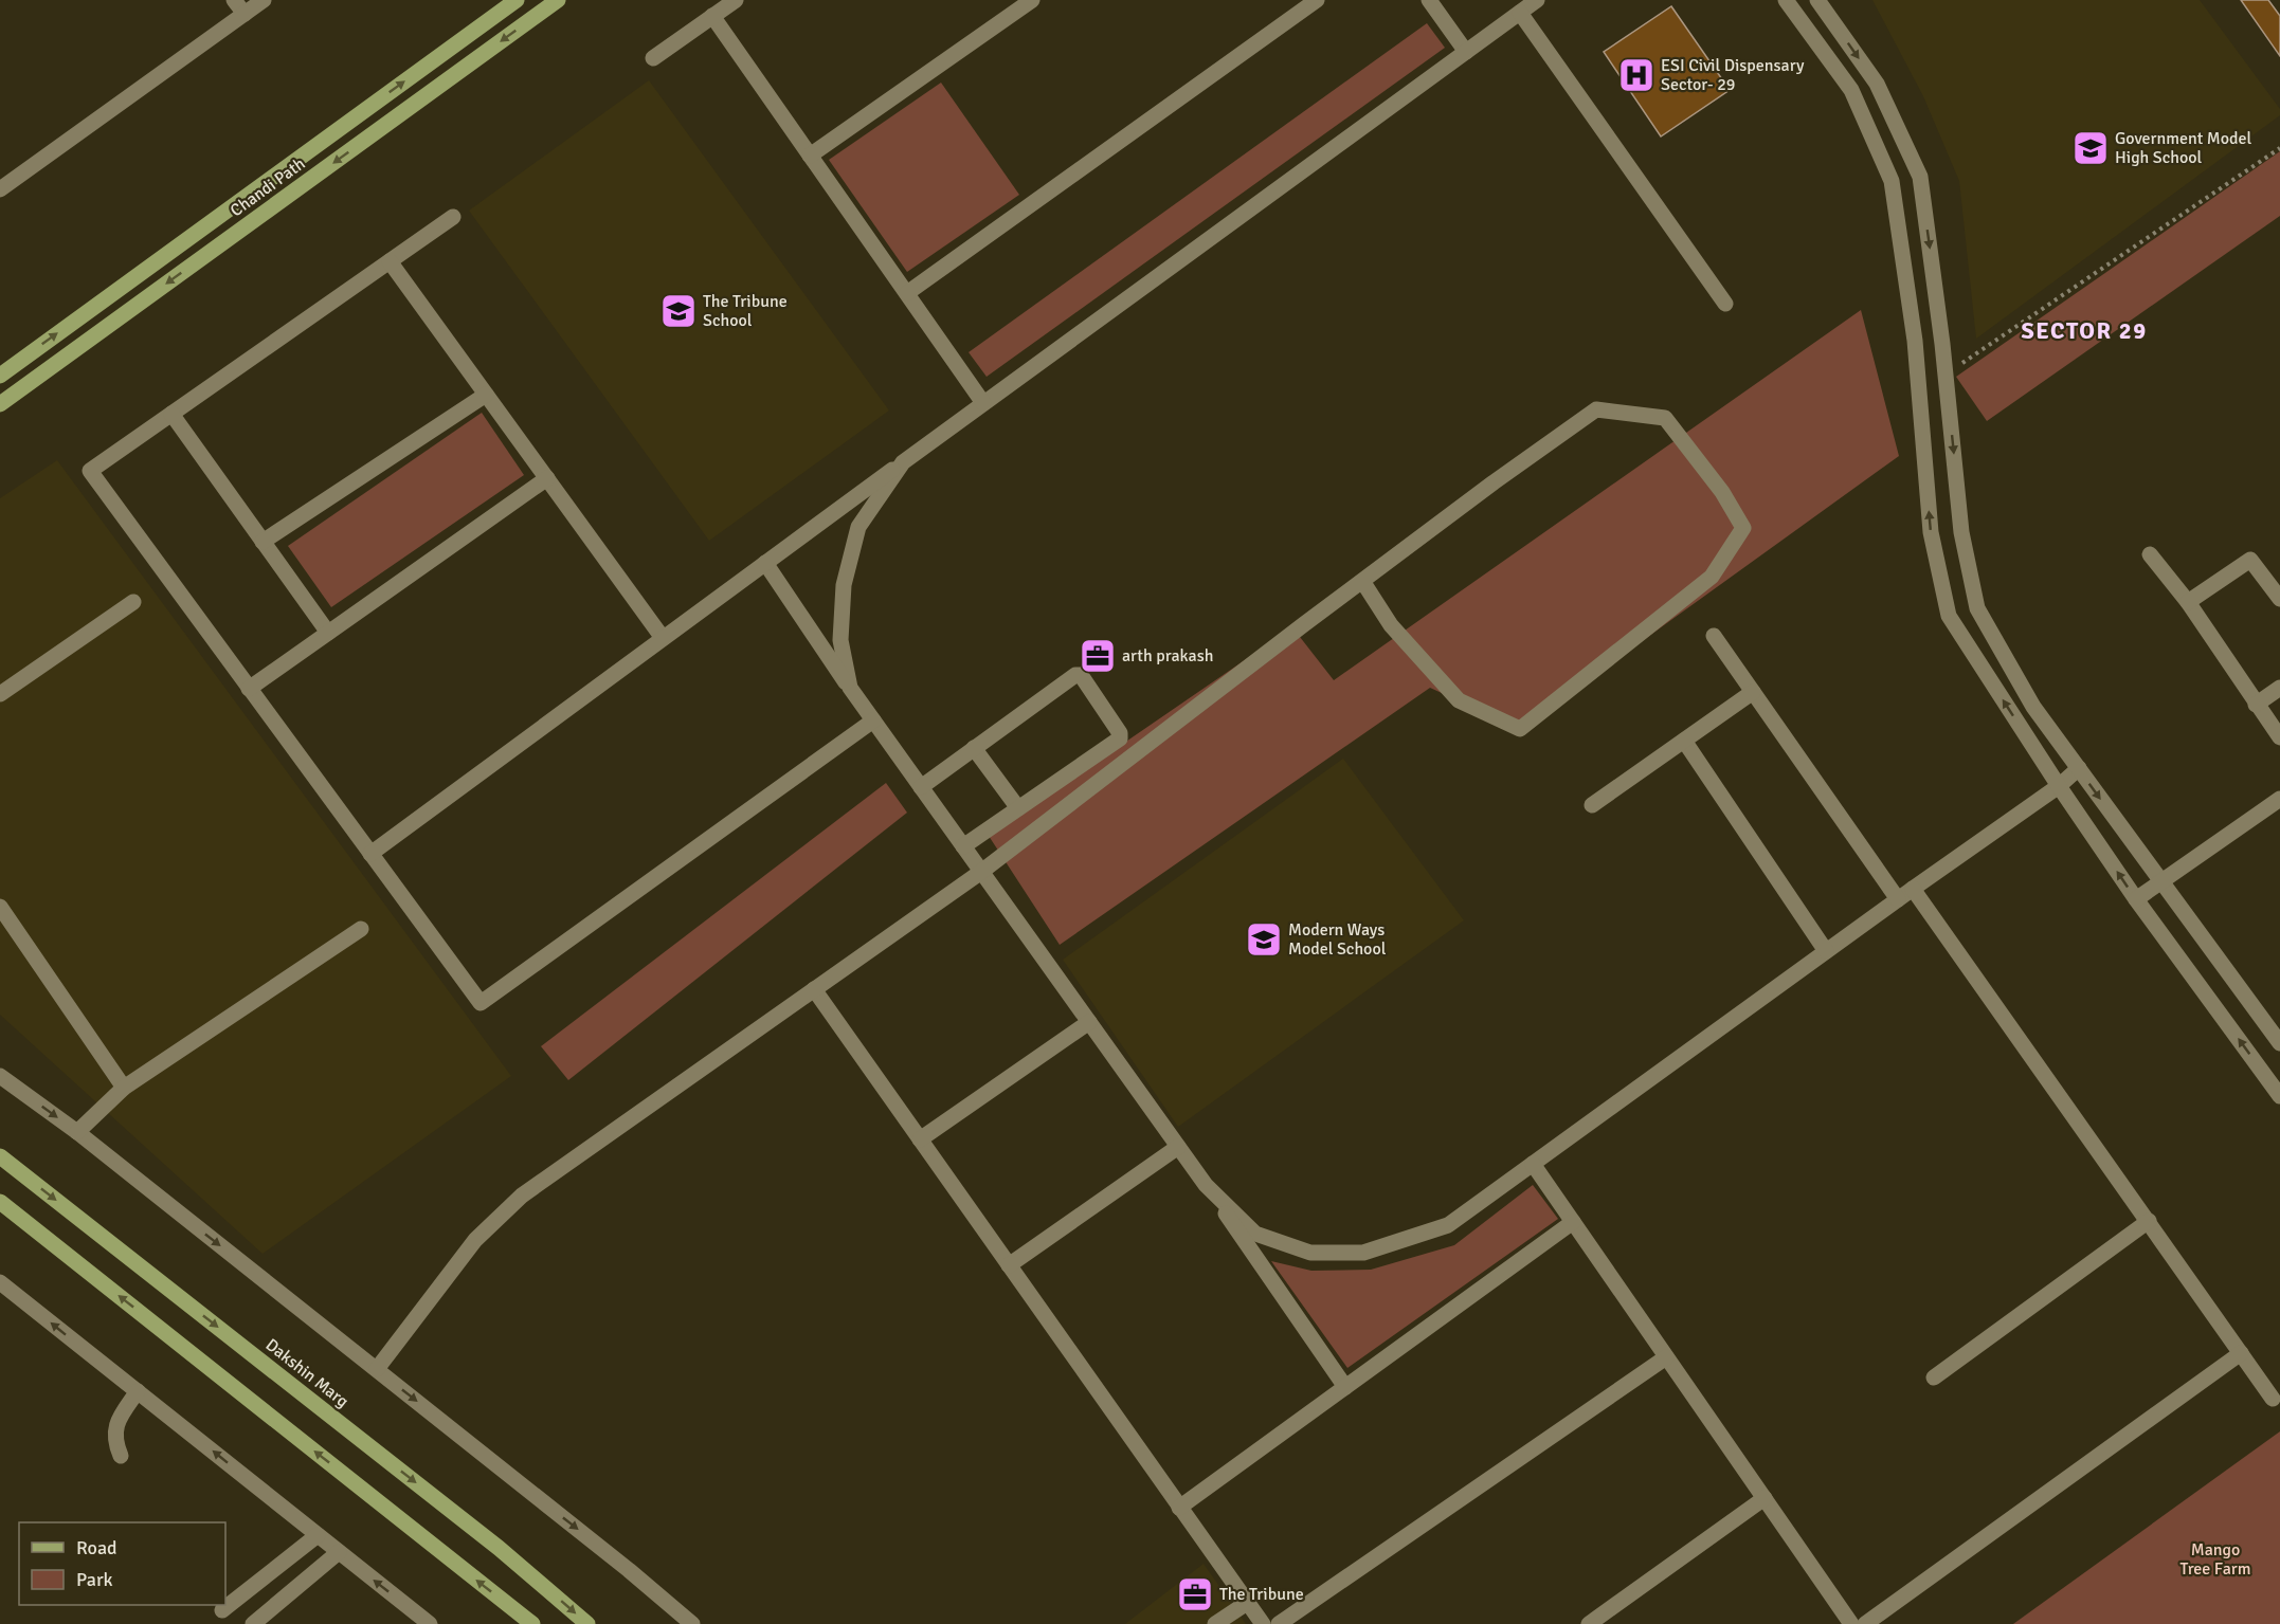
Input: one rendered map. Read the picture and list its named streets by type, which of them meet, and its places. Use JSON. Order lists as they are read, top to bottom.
{
  "streets": {
    "main road": ["Chandi Path", "Dakshin Marg"]
  },
  "districts": ["SECTOR 29"],
  "parks": ["Mango Tree Farm"],
  "places": {
    "hospital": ["ESI Civil Dispensary Sector- 29"],
    "school or university": ["Government Model High School", "The Tribune School", "Modern Ways Model School"],
    "office": ["arth prakash", "The Tribune"]
  },
  "legend": ["Road", "Park"]
}
